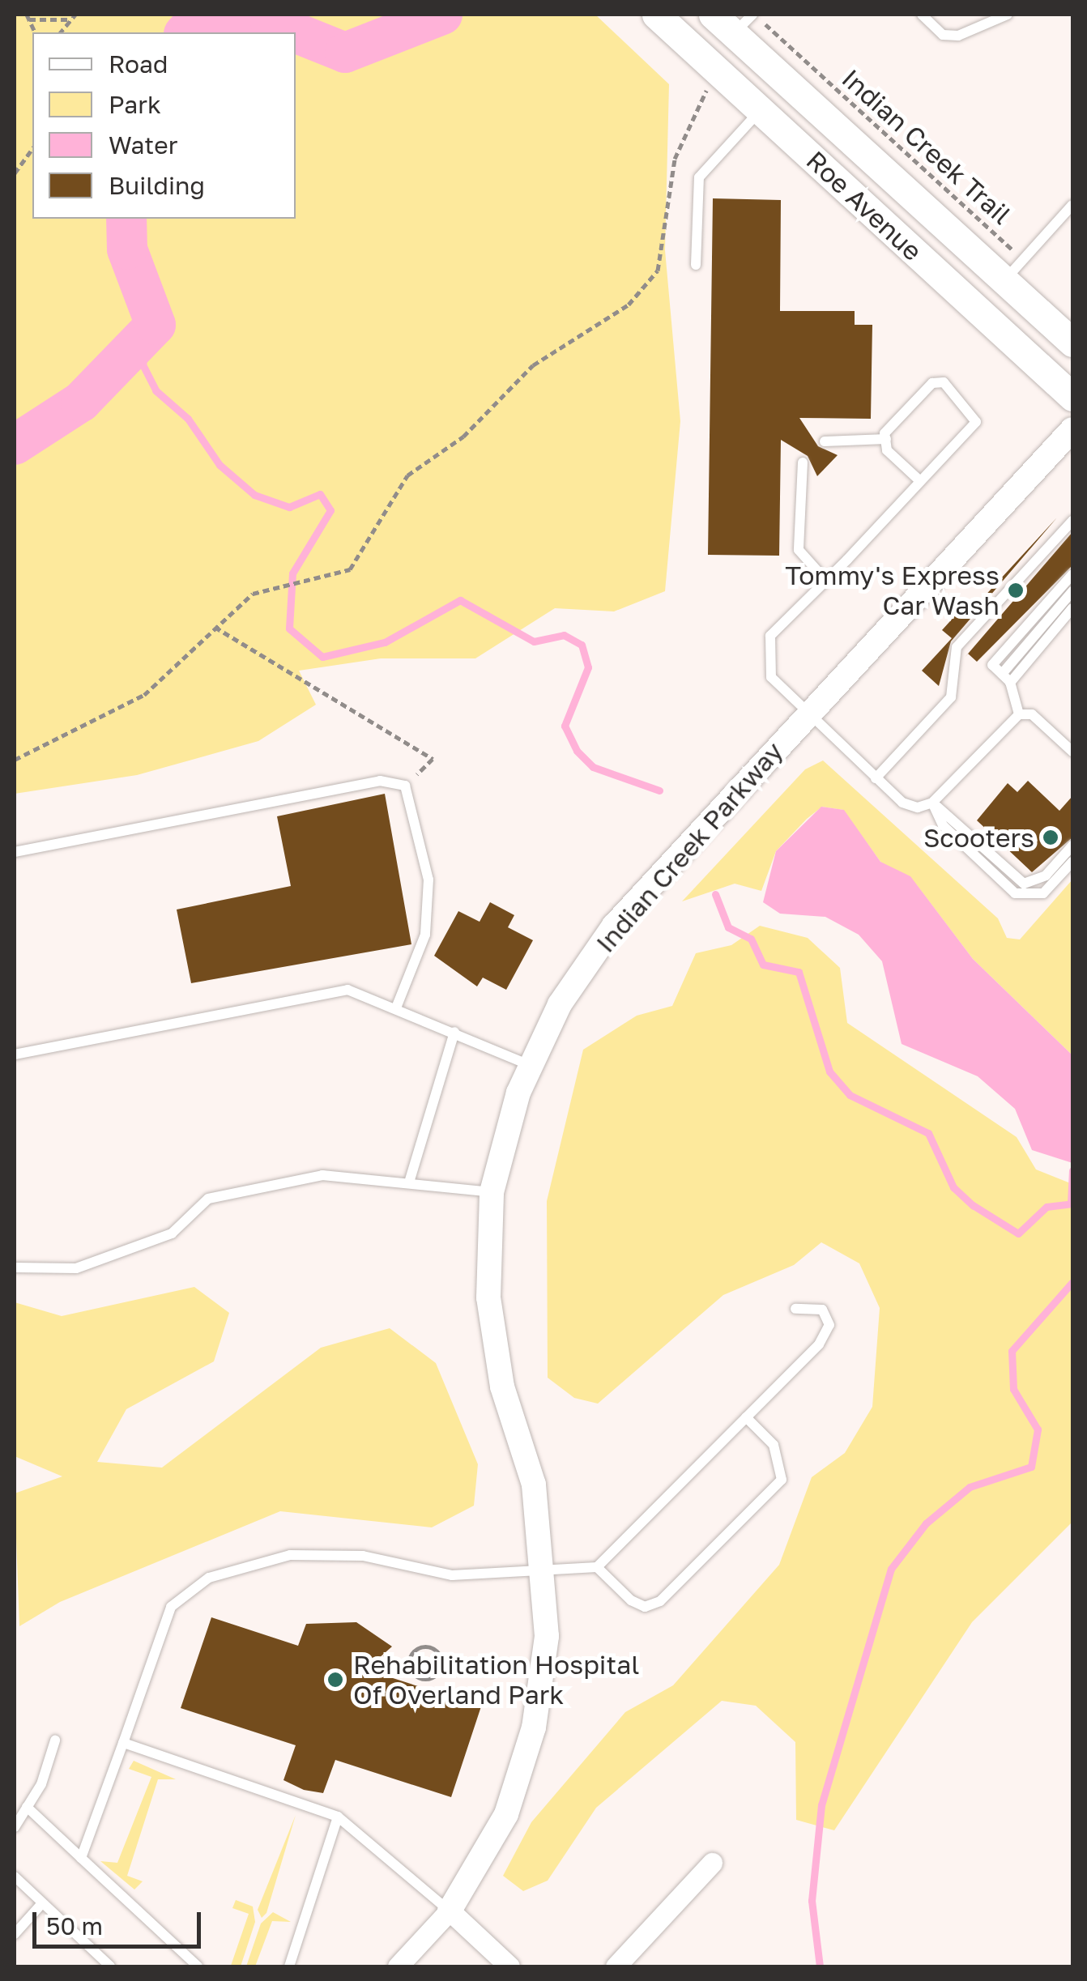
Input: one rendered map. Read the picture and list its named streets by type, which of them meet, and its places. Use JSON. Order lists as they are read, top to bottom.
{
  "streets": {
    "main road": ["Roe Avenue"],
    "street": ["Indian Creek Parkway"],
    "path": ["Indian Creek Trail"]
  },
  "crossings": [
    ["Indian Creek Trail", "Roe Avenue"]
  ],
  "places": ["Tommy's Express Car Wash", "Scooters", "Rehabilitation Hospital Of Overland Park"],
  "legend": [
    "Road",
    "Park",
    "Water",
    "Building"
  ],
  "scale_bar": "50 m"
}
